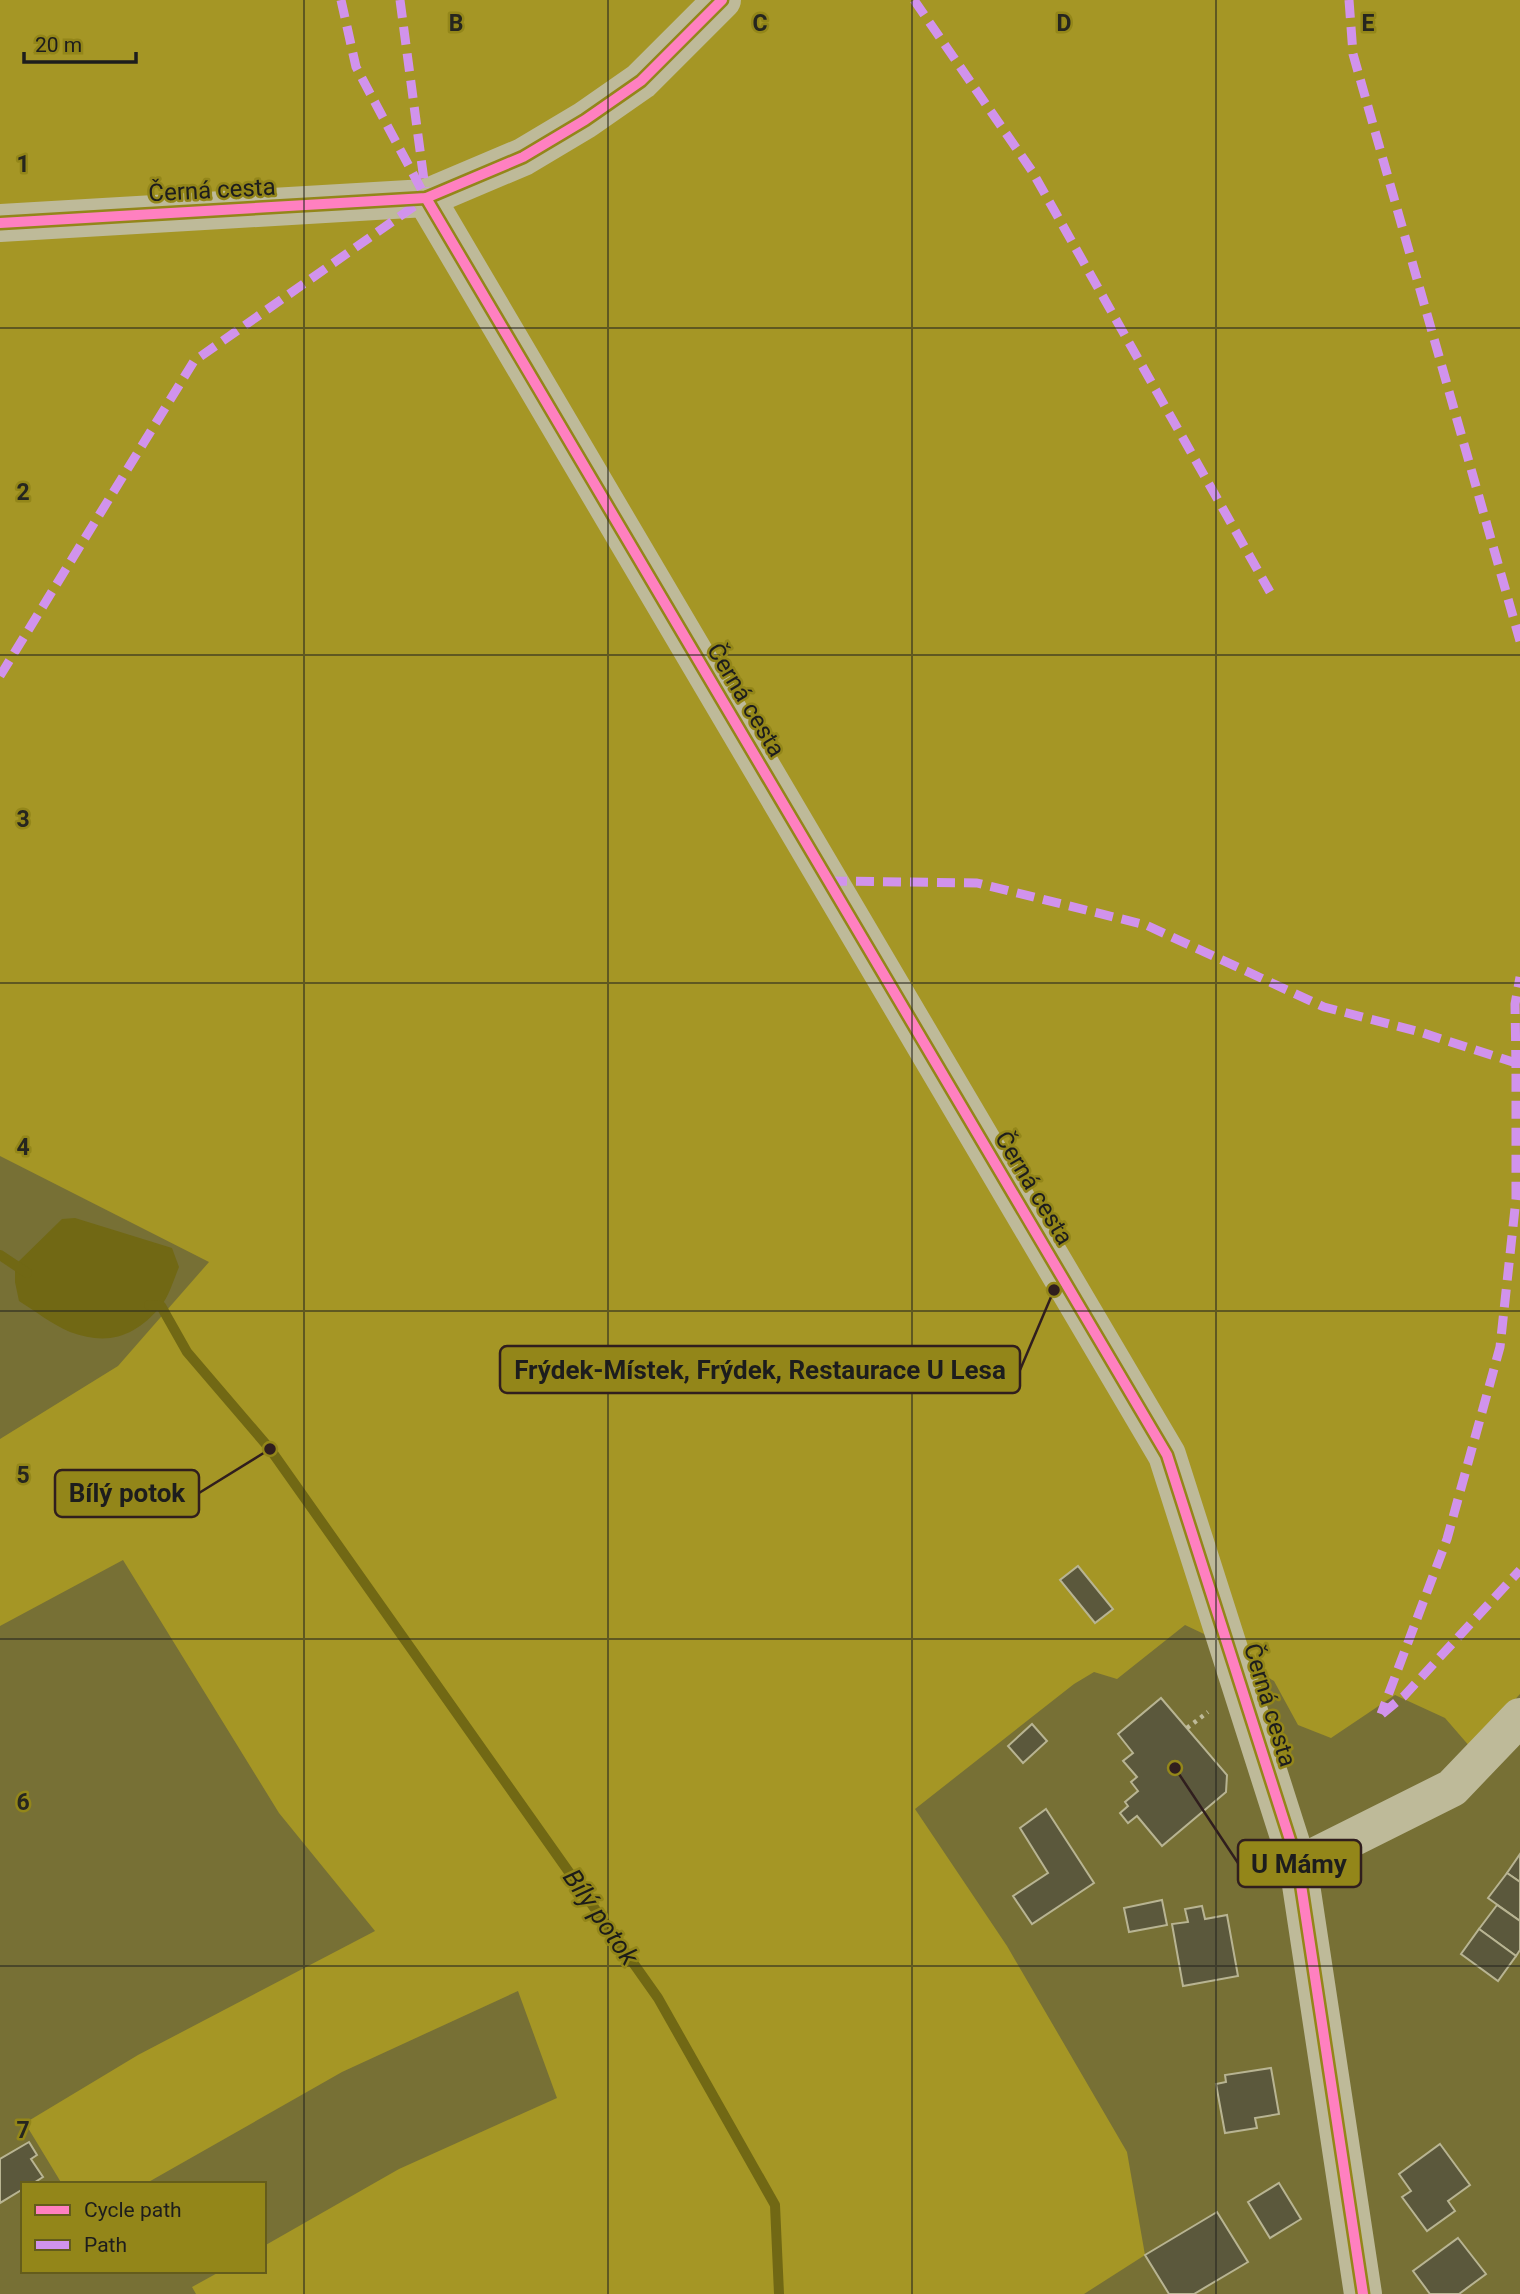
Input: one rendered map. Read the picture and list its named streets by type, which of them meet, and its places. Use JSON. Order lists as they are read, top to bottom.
{
  "streets": {
    "street": ["Černá cesta"]
  },
  "water": ["Bílý potok"],
  "places": ["Frýdek-Místek, Frýdek, Restaurace U Lesa", "Bílý potok", "U Mámy"],
  "legend": ["Cycle path", "Path"],
  "scale_bar": "20 m",
  "grid": {
    "columns": [
      "B",
      "C",
      "D",
      "E"
    ],
    "rows": [
      "1",
      "2",
      "3",
      "4",
      "5",
      "6",
      "7"
    ]
  }
}
